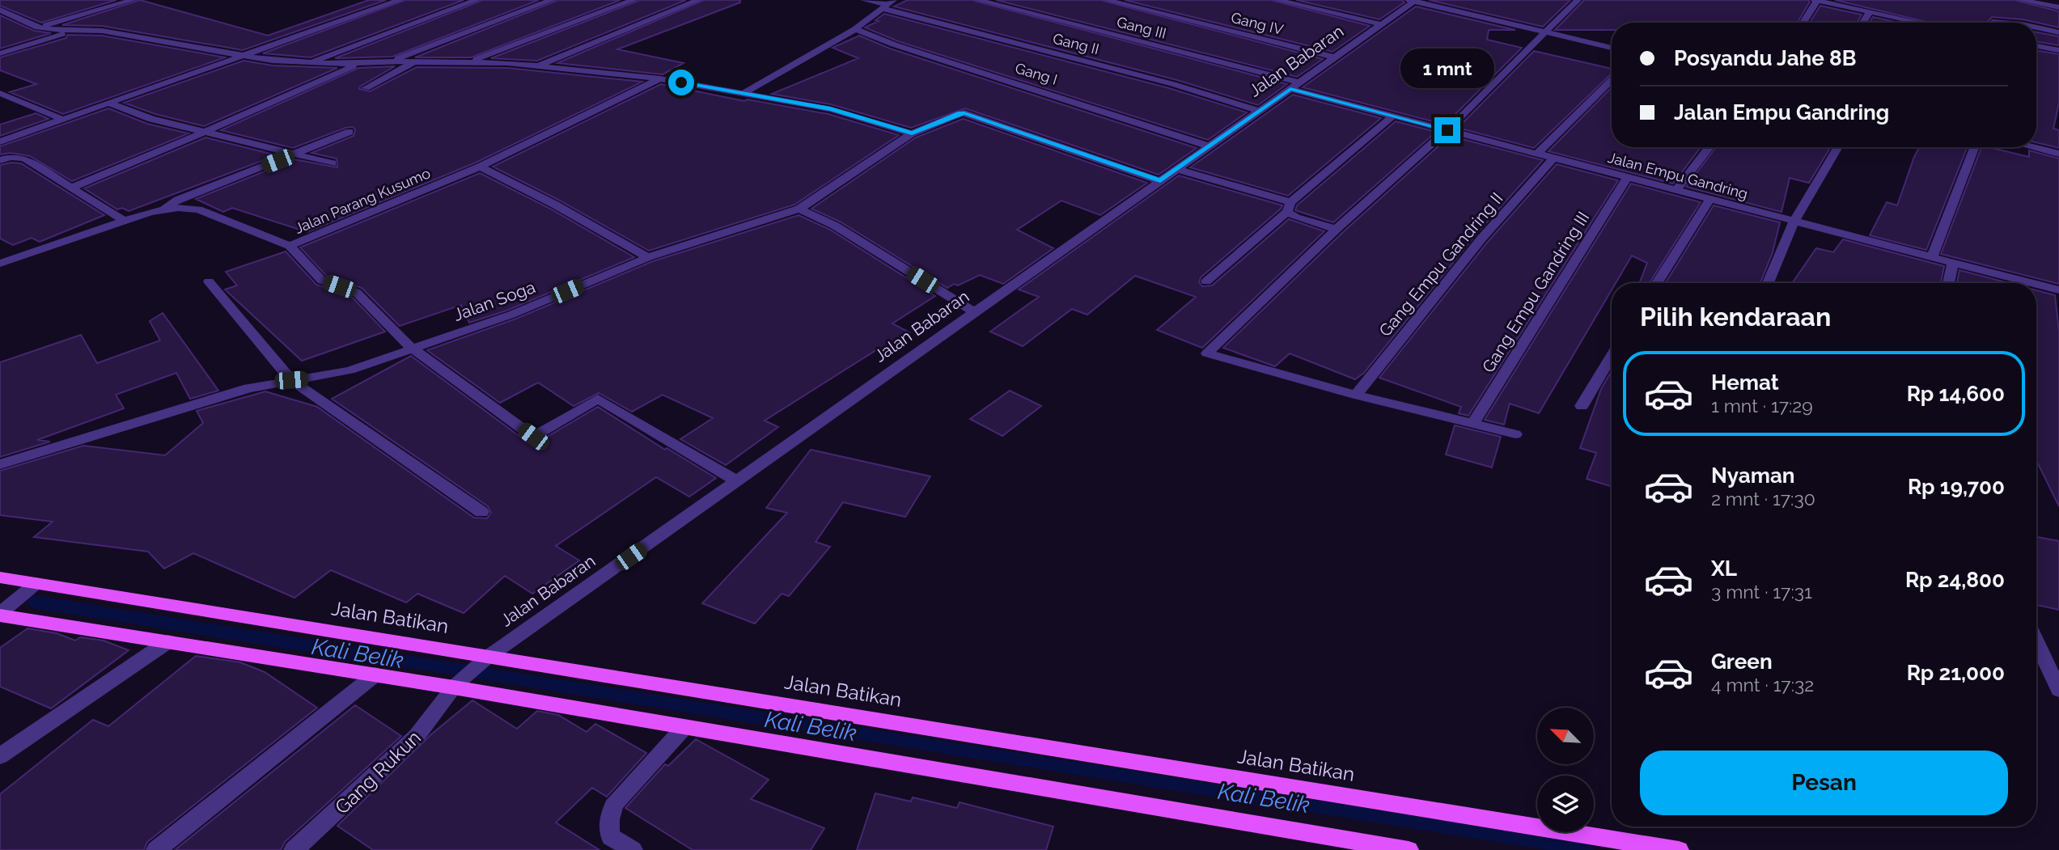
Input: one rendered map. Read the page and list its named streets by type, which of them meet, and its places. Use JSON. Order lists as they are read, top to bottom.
{
  "streets": {
    "main road": ["Jalan Batikan"],
    "street": [
      "Gang IV",
      "Gang III",
      "Gang II",
      "Jalan Babaran",
      "Gang I",
      "Jalan Empu Gandring",
      "Jalan Parang Kusumo",
      "Gang Empu Gandring II",
      "Gang Empu Gandring III",
      "Jalan Soga",
      "Gang Rukun"
    ]
  },
  "crossings": [
    ["Gang IV", "Jalan Babaran"],
    ["Gang III", "Jalan Babaran"],
    ["Gang III", "Jalan Empu Gandring"],
    ["Gang II", "Jalan Babaran"],
    ["Jalan Babaran", "Gang I"],
    ["Jalan Babaran", "Jalan Empu Gandring"],
    ["Jalan Babaran", "Jalan Soga"],
    ["Jalan Babaran", "Jalan Batikan"],
    ["Jalan Babaran", "Gang Rukun"],
    ["Jalan Empu Gandring", "Gang Empu Gandring II"],
    ["Jalan Empu Gandring", "Gang Empu Gandring III"]
  ],
  "water": ["Kali Belik"],
  "north": "top left",
  "page": {
    "banner": ["Posyandu Jahe 8B", "Jalan Empu Gandring"],
    "bubble": "1 mnt",
    "heading": "Pilih kendaraan",
    "list": [
      {
        "name": "Hemat",
        "note": "1 mnt · 17:29",
        "value": "Rp 14,600"
      },
      {
        "name": "Nyaman",
        "note": "2 mnt · 17:30",
        "value": "Rp 19,700"
      },
      {
        "name": "XL",
        "note": "3 mnt · 17:31",
        "value": "Rp 24,800"
      },
      {
        "name": "Green",
        "note": "4 mnt · 17:32",
        "value": "Rp 21,000"
      }
    ],
    "buttons": "Pesan"
  }
}
